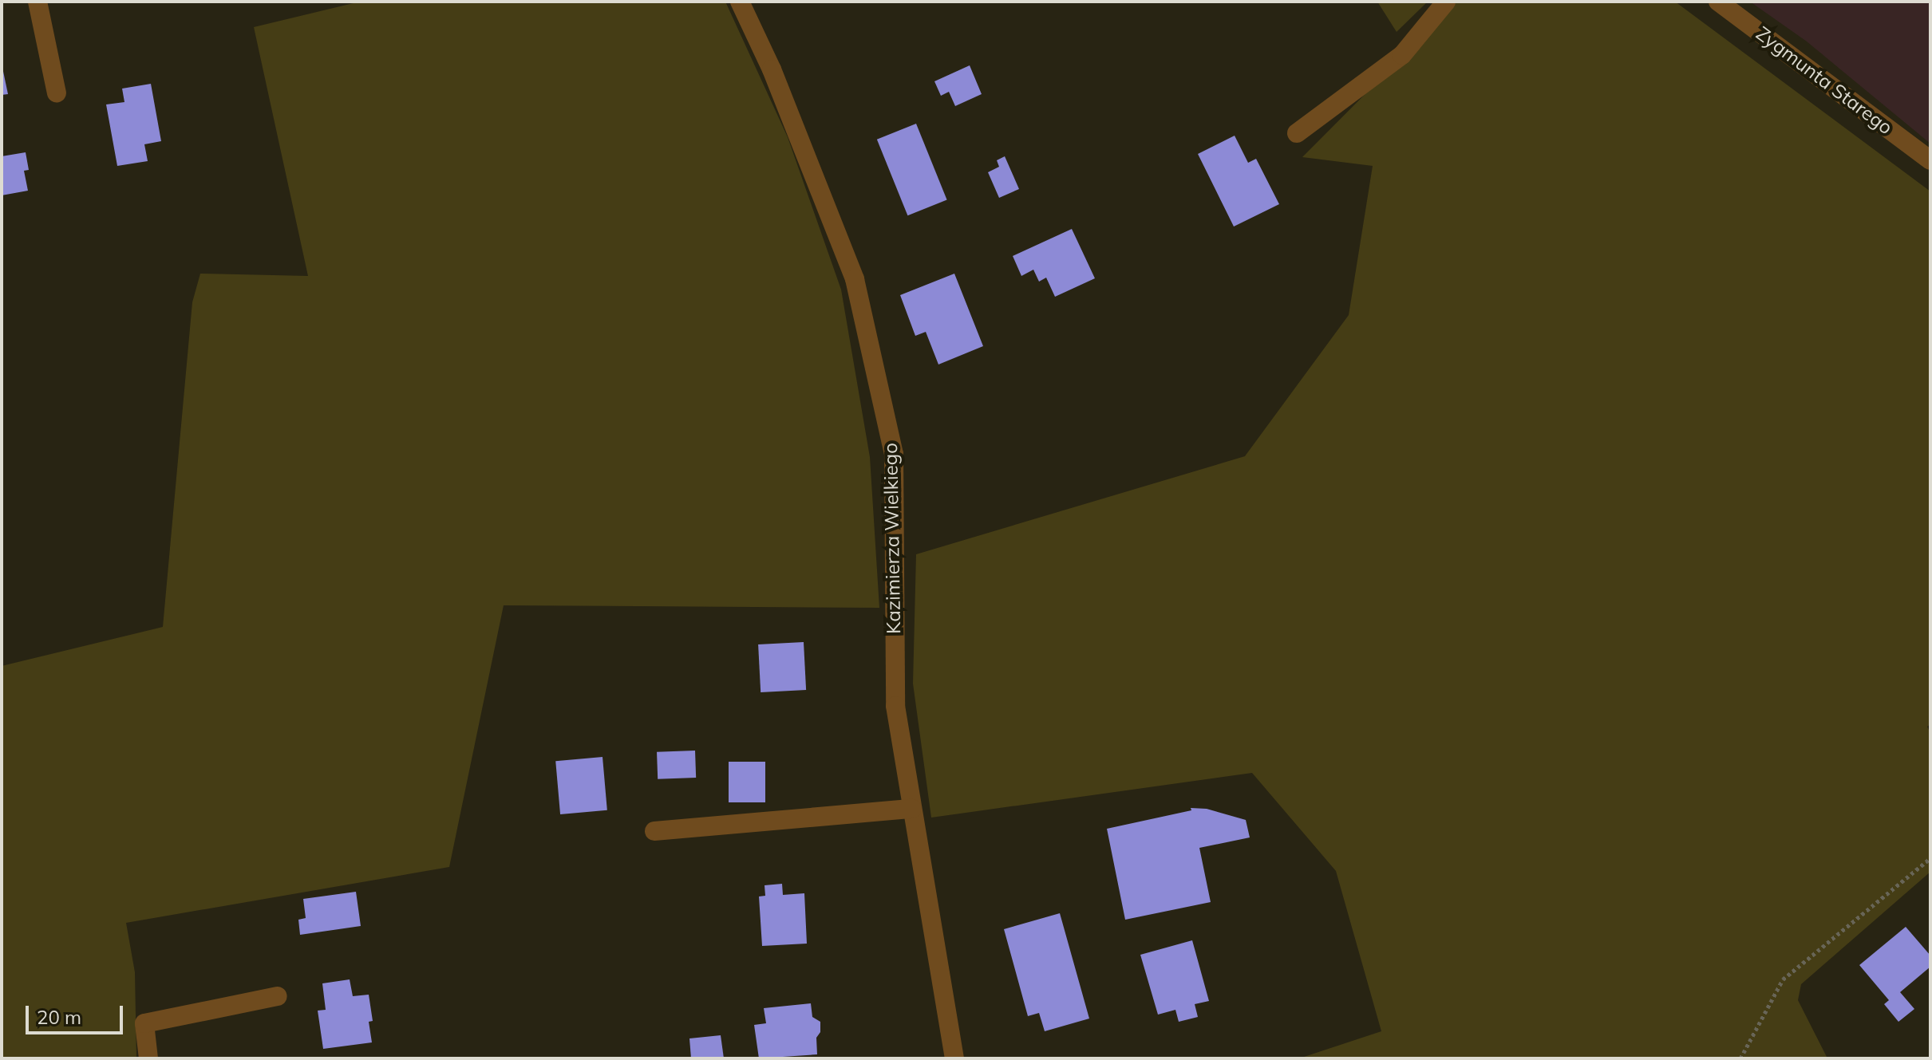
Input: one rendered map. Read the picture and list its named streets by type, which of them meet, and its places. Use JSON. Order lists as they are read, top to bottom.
{
  "streets": {
    "street": ["Zygmunta Starego", "Kazimierza Wielkiego"]
  },
  "scale_bar": "20 m"
}
